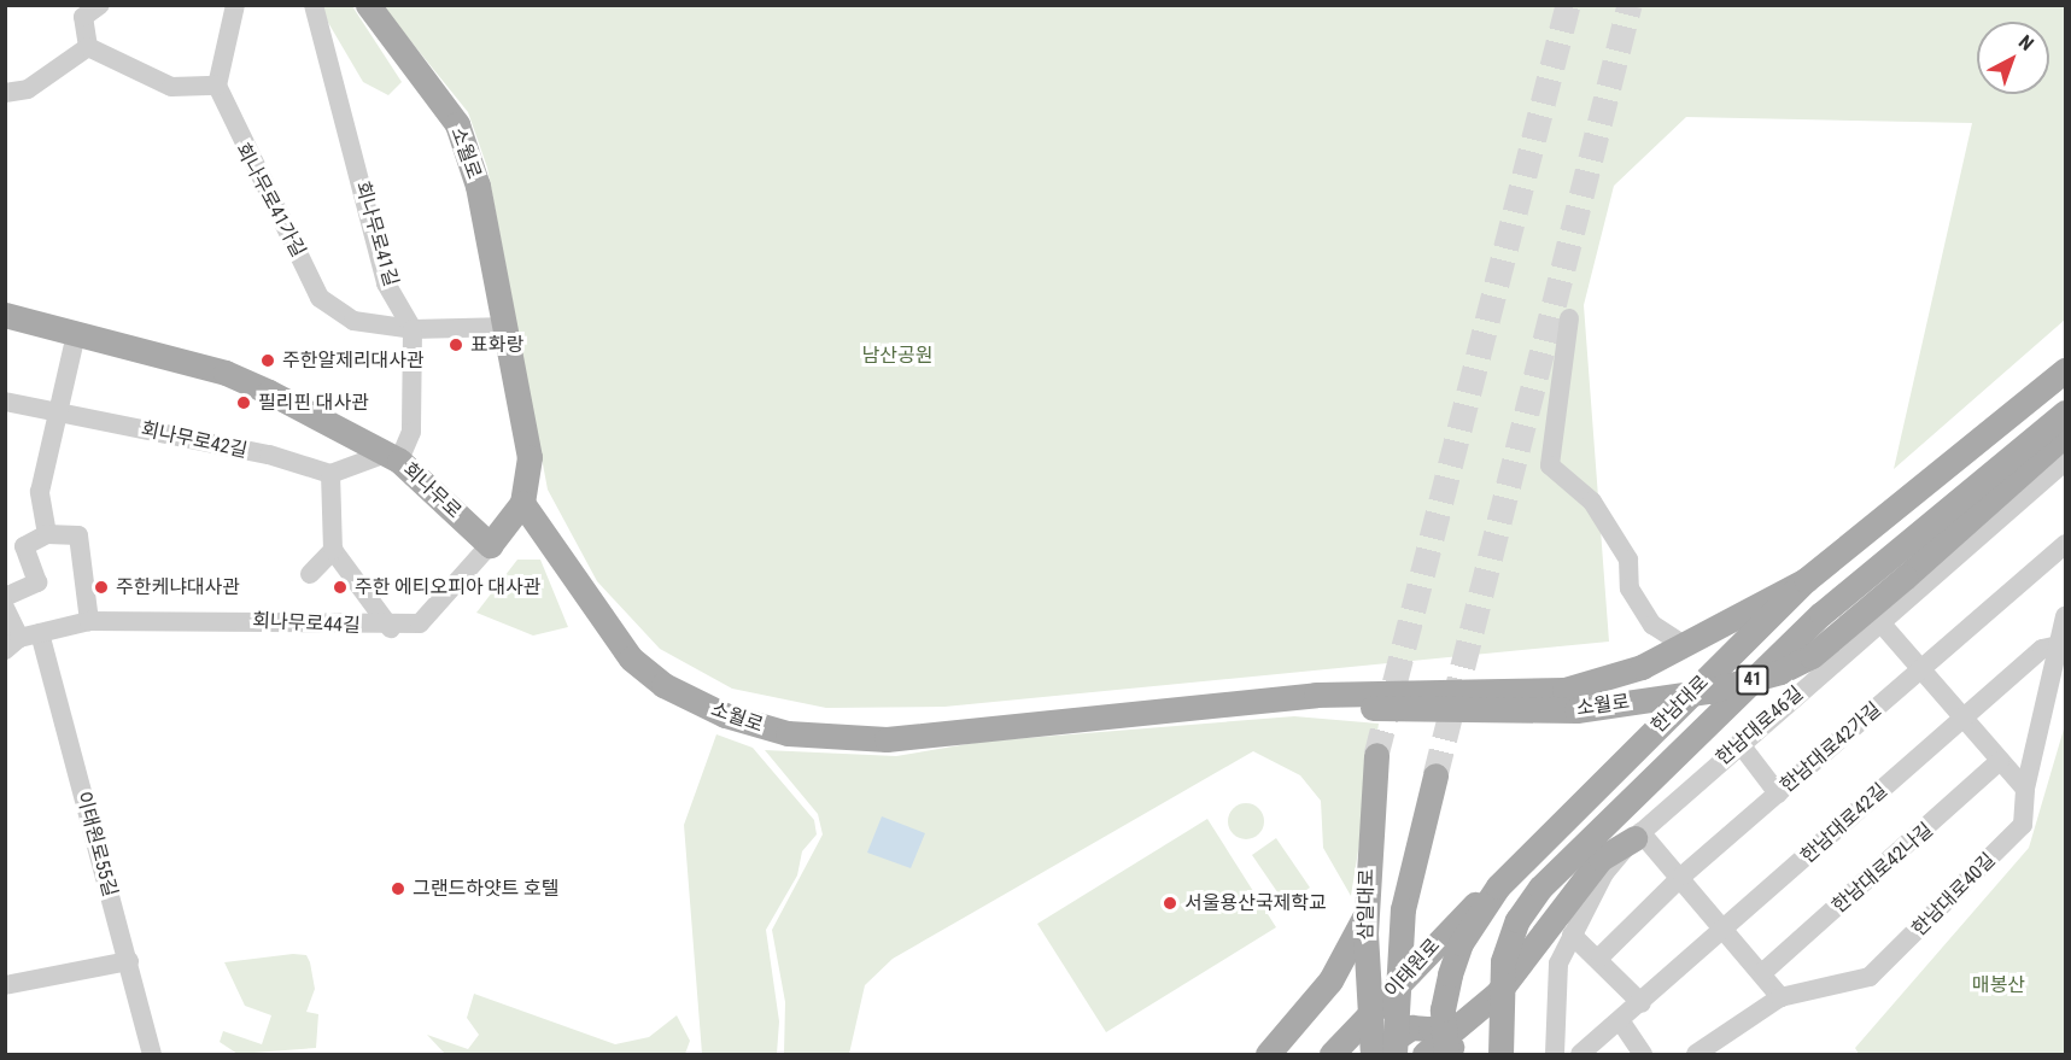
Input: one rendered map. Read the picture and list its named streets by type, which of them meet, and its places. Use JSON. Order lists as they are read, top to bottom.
{
  "streets": {
    "main road": [
      "소월로",
      "회나무로",
      "41",
      "한남대로",
      "삼일대로",
      "이태원로"
    ],
    "street": [
      "회나무로41가길",
      "회나무로41길",
      "회나무로42길",
      "회나무로44길",
      "한남대로46길",
      "한남대로42가길",
      "한남대로42길",
      "이태원로55길",
      "한남대로42나길",
      "한남대로40길"
    ]
  },
  "crossings": [
    ["소월로", "한남대로"],
    ["회나무로41가길", "회나무로41길"],
    ["회나무로", "회나무로44길"],
    ["회나무로44길", "이태원로55길"],
    ["한남대로", "이태원로"],
    ["한남대로42길", "한남대로40길"],
    ["삼일대로", "이태원로"]
  ],
  "parks": ["남산공원", "매봉산"],
  "places": [
    "표화랑",
    "주한알제리대사관",
    "필리핀 대사관",
    "주한케냐대사관",
    "주한 에티오피아 대사관",
    "그랜드하얏트 호텔",
    "서울용산국제학교"
  ],
  "north": "top right"
}
